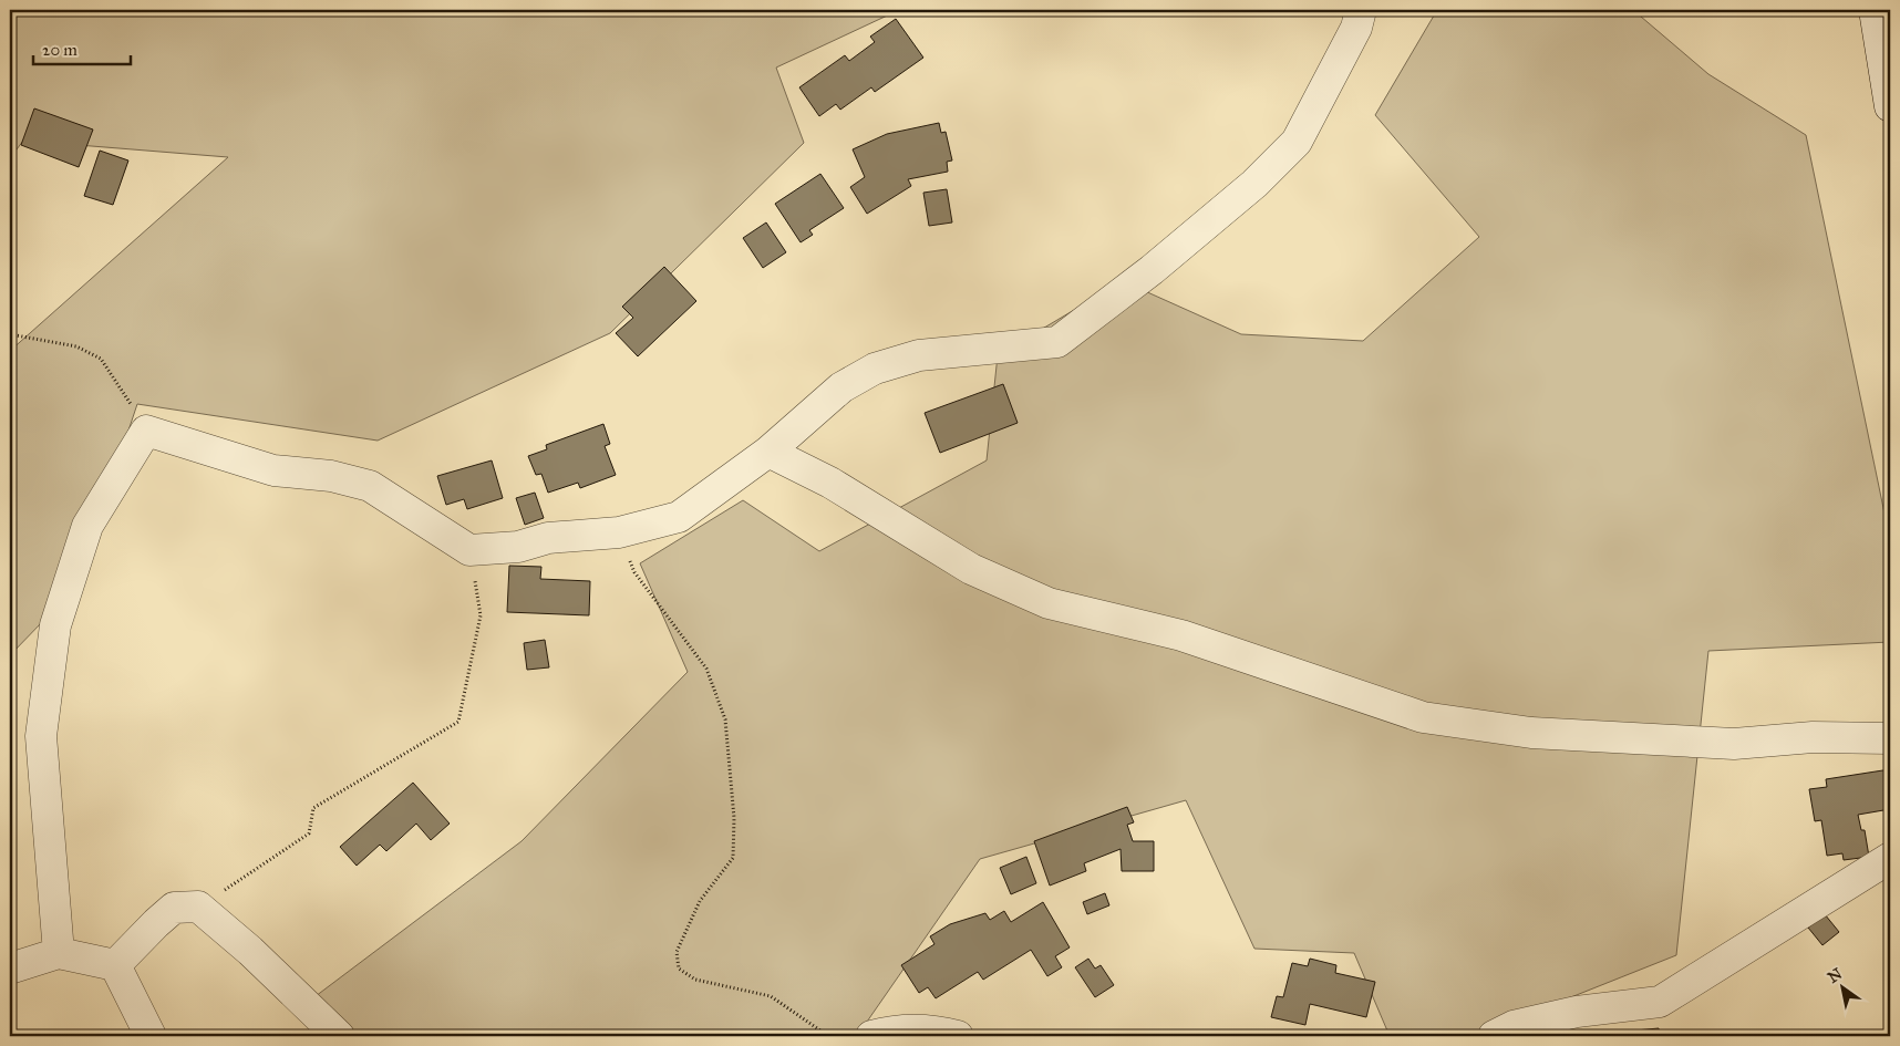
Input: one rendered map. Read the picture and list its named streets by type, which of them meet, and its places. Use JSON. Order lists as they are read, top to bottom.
{
  "scale_bar": "20 m",
  "north": "top left"
}
